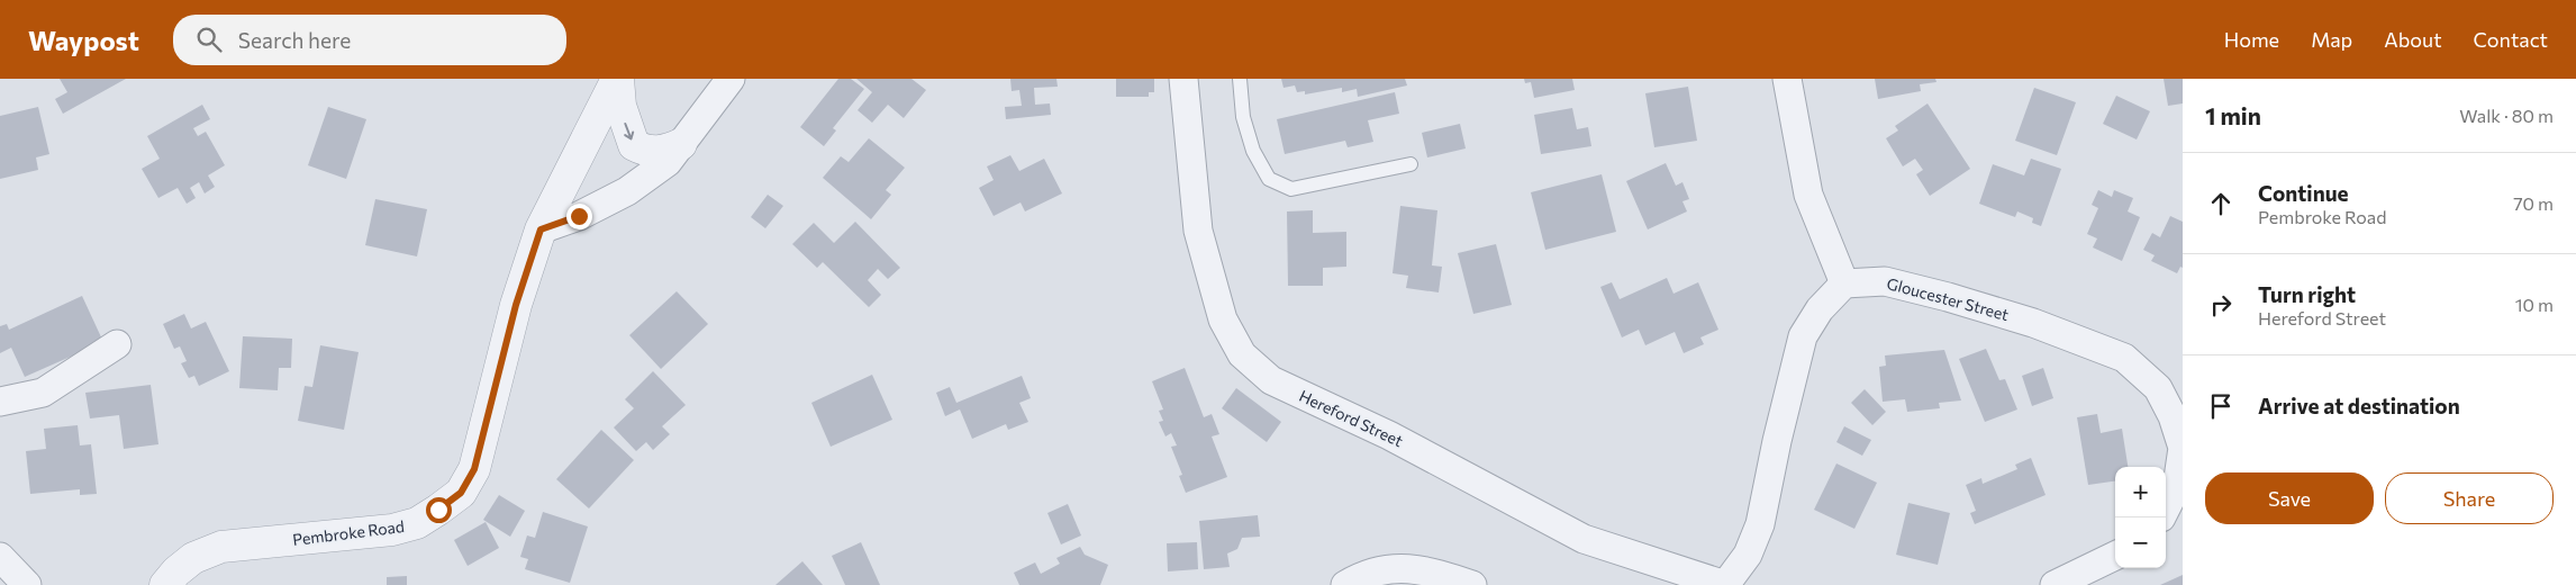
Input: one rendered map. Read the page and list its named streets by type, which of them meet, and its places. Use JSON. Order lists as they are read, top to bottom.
{
  "streets": {
    "street": ["Gloucester Street", "Hereford Street", "Pembroke Road"]
  },
  "page": {
    "header": "Waypost",
    "search": "Search here",
    "nav": [
      "Home",
      "Map",
      "About",
      "Contact"
    ],
    "heading": ["1 min", "Walk · 80 m"],
    "list": [
      ["Continue", "Pembroke Road", "70 m"],
      ["Turn right", "Hereford Street", "10 m"],
      "Arrive at destination"
    ],
    "buttons": ["Save", "Share"],
    "map_buttons": ["+", "−"]
  }
}
